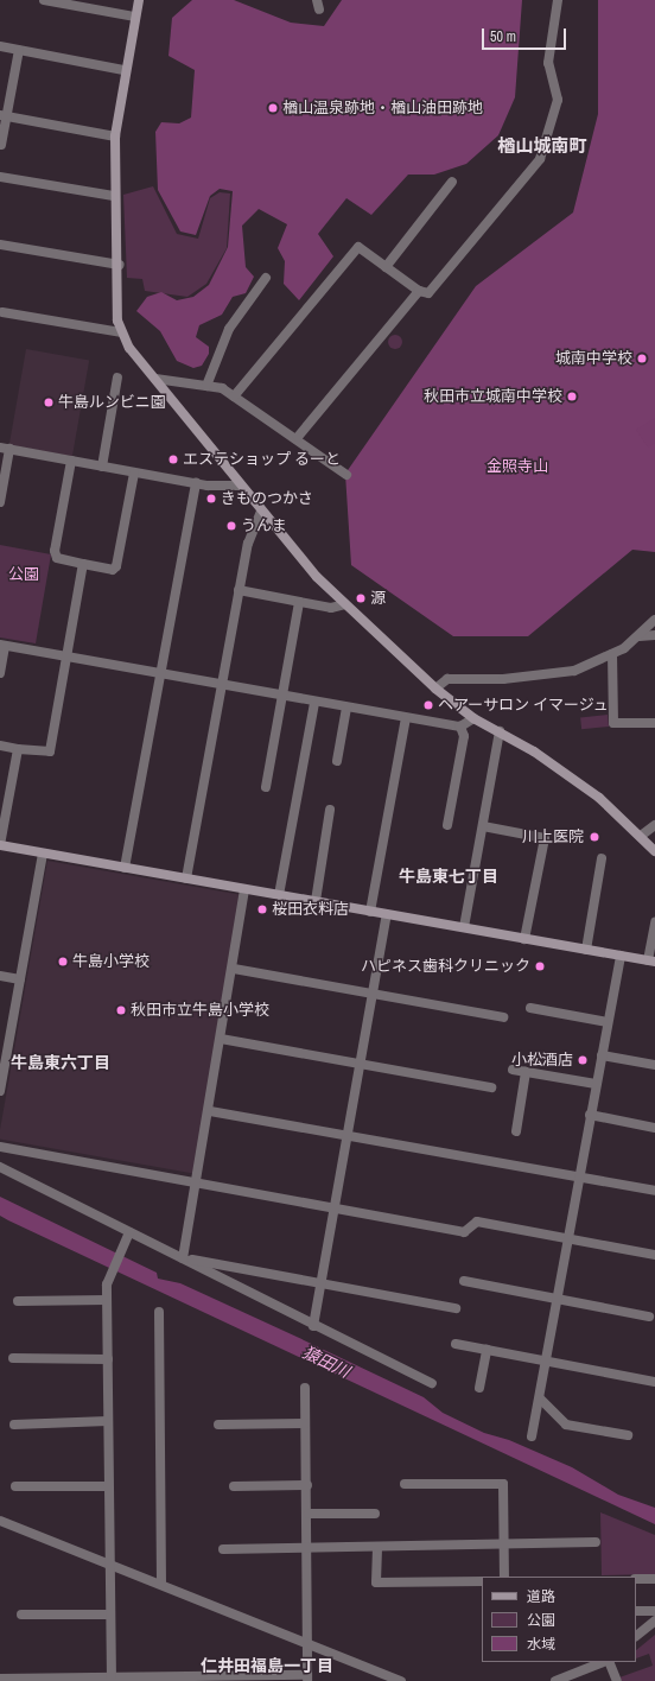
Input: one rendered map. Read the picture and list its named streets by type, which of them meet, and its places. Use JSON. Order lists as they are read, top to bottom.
{
  "districts": [
    "楢山城南町",
    "牛島東七丁目",
    "牛島東六丁目",
    "仁井田福島一丁目"
  ],
  "water": ["猿田川"],
  "parks": ["金照寺山", "公園"],
  "places": [
    "楢山温泉跡地・楢山油田跡地",
    "城南中学校",
    "秋田市立城南中学校",
    "牛島ルンビニ園",
    "エステショップ るーと",
    "きものつかさ",
    "うんま",
    "源",
    "ヘアーサロン イマージュ",
    "川上医院",
    "桜田衣料店",
    "牛島小学校",
    "ハピネス歯科クリニック",
    "秋田市立牛島小学校",
    "小松酒店"
  ],
  "legend": ["道路", "公園", "水域"],
  "scale_bar": "50 m"
}
